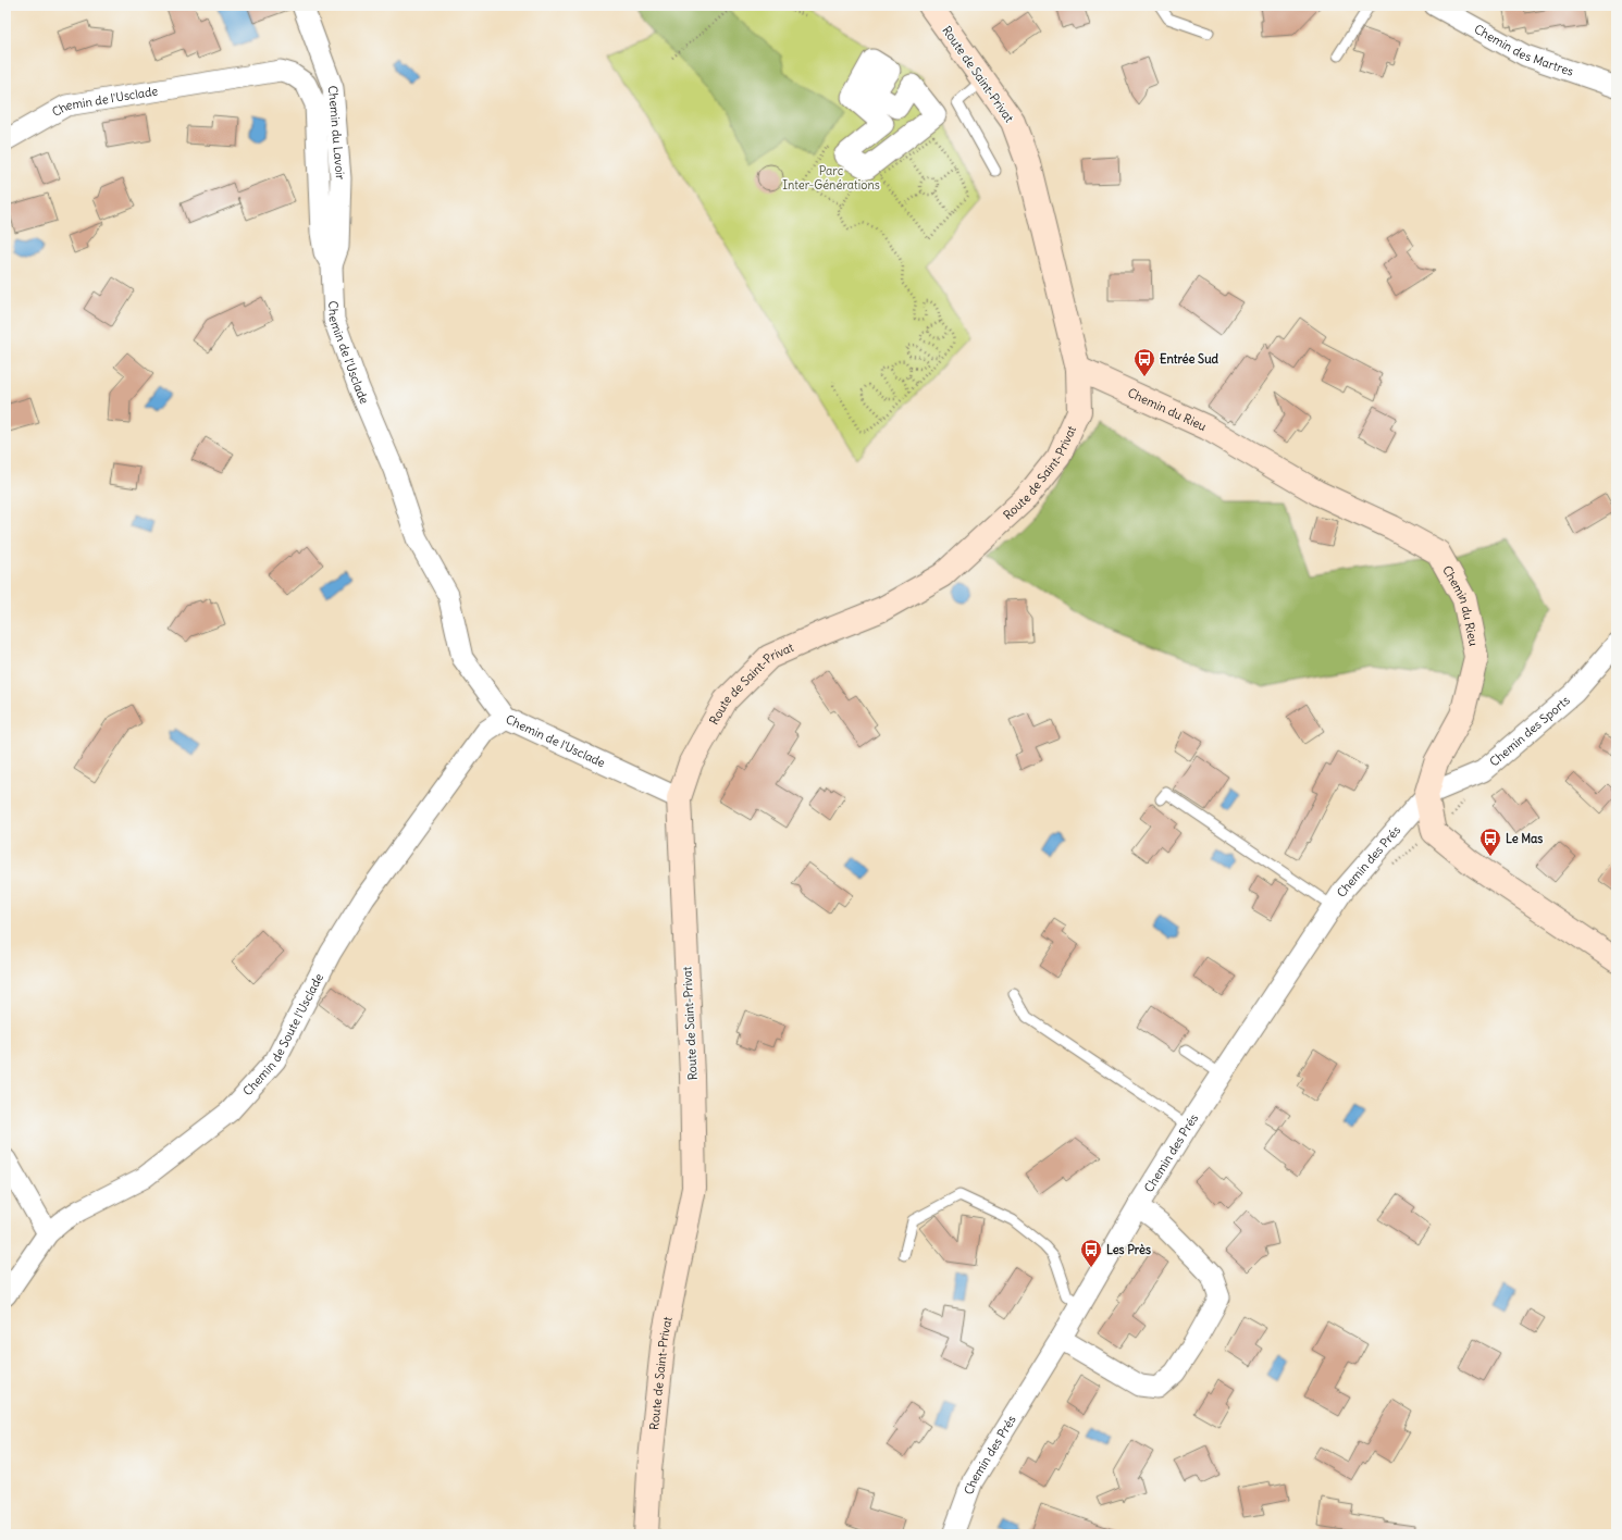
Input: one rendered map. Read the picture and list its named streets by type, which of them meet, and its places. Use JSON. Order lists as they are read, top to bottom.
{
  "streets": {
    "street": [
      "Chemin des Martres",
      "Route de Saint-Privat",
      "Chemin de l'Usclade",
      "Chemin du Lavoir",
      "Chemin du Rieu",
      "Chemin des Sports",
      "Chemin des Prés",
      "Chemin de Soute l'Usclade"
    ]
  },
  "crossings": [
    ["Route de Saint-Privat", "Chemin de l'Usclade"],
    ["Route de Saint-Privat", "Chemin du Rieu"],
    ["Chemin de l'Usclade", "Chemin du Lavoir"],
    ["Chemin de l'Usclade", "Chemin de Soute l'Usclade"],
    ["Chemin du Rieu", "Chemin des Sports"],
    ["Chemin du Rieu", "Chemin des Prés"],
    ["Chemin des Sports", "Chemin des Prés"]
  ],
  "parks": ["Parc Inter-Générations"],
  "places": {
    "bus stop": ["Entrée Sud", "Le Mas", "Les Près"]
  }
}
